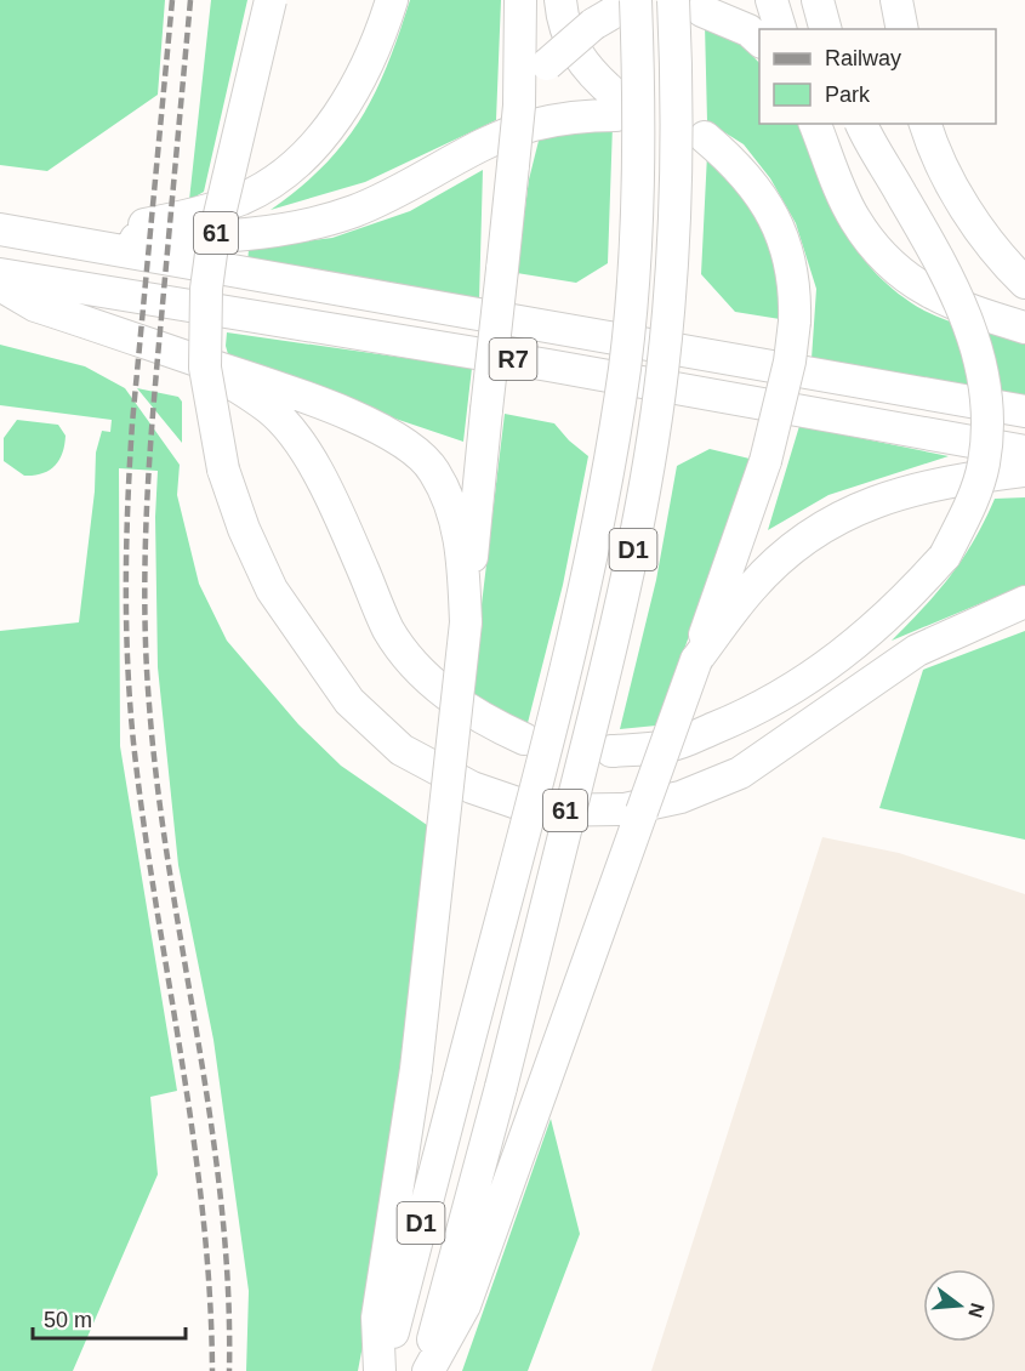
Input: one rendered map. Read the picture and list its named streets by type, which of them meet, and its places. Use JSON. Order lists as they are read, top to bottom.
{
  "streets": {
    "highway": ["61", "R7", "D1"]
  },
  "legend": ["Railway", "Park"],
  "scale_bar": "50 m",
  "north": "right"
}
